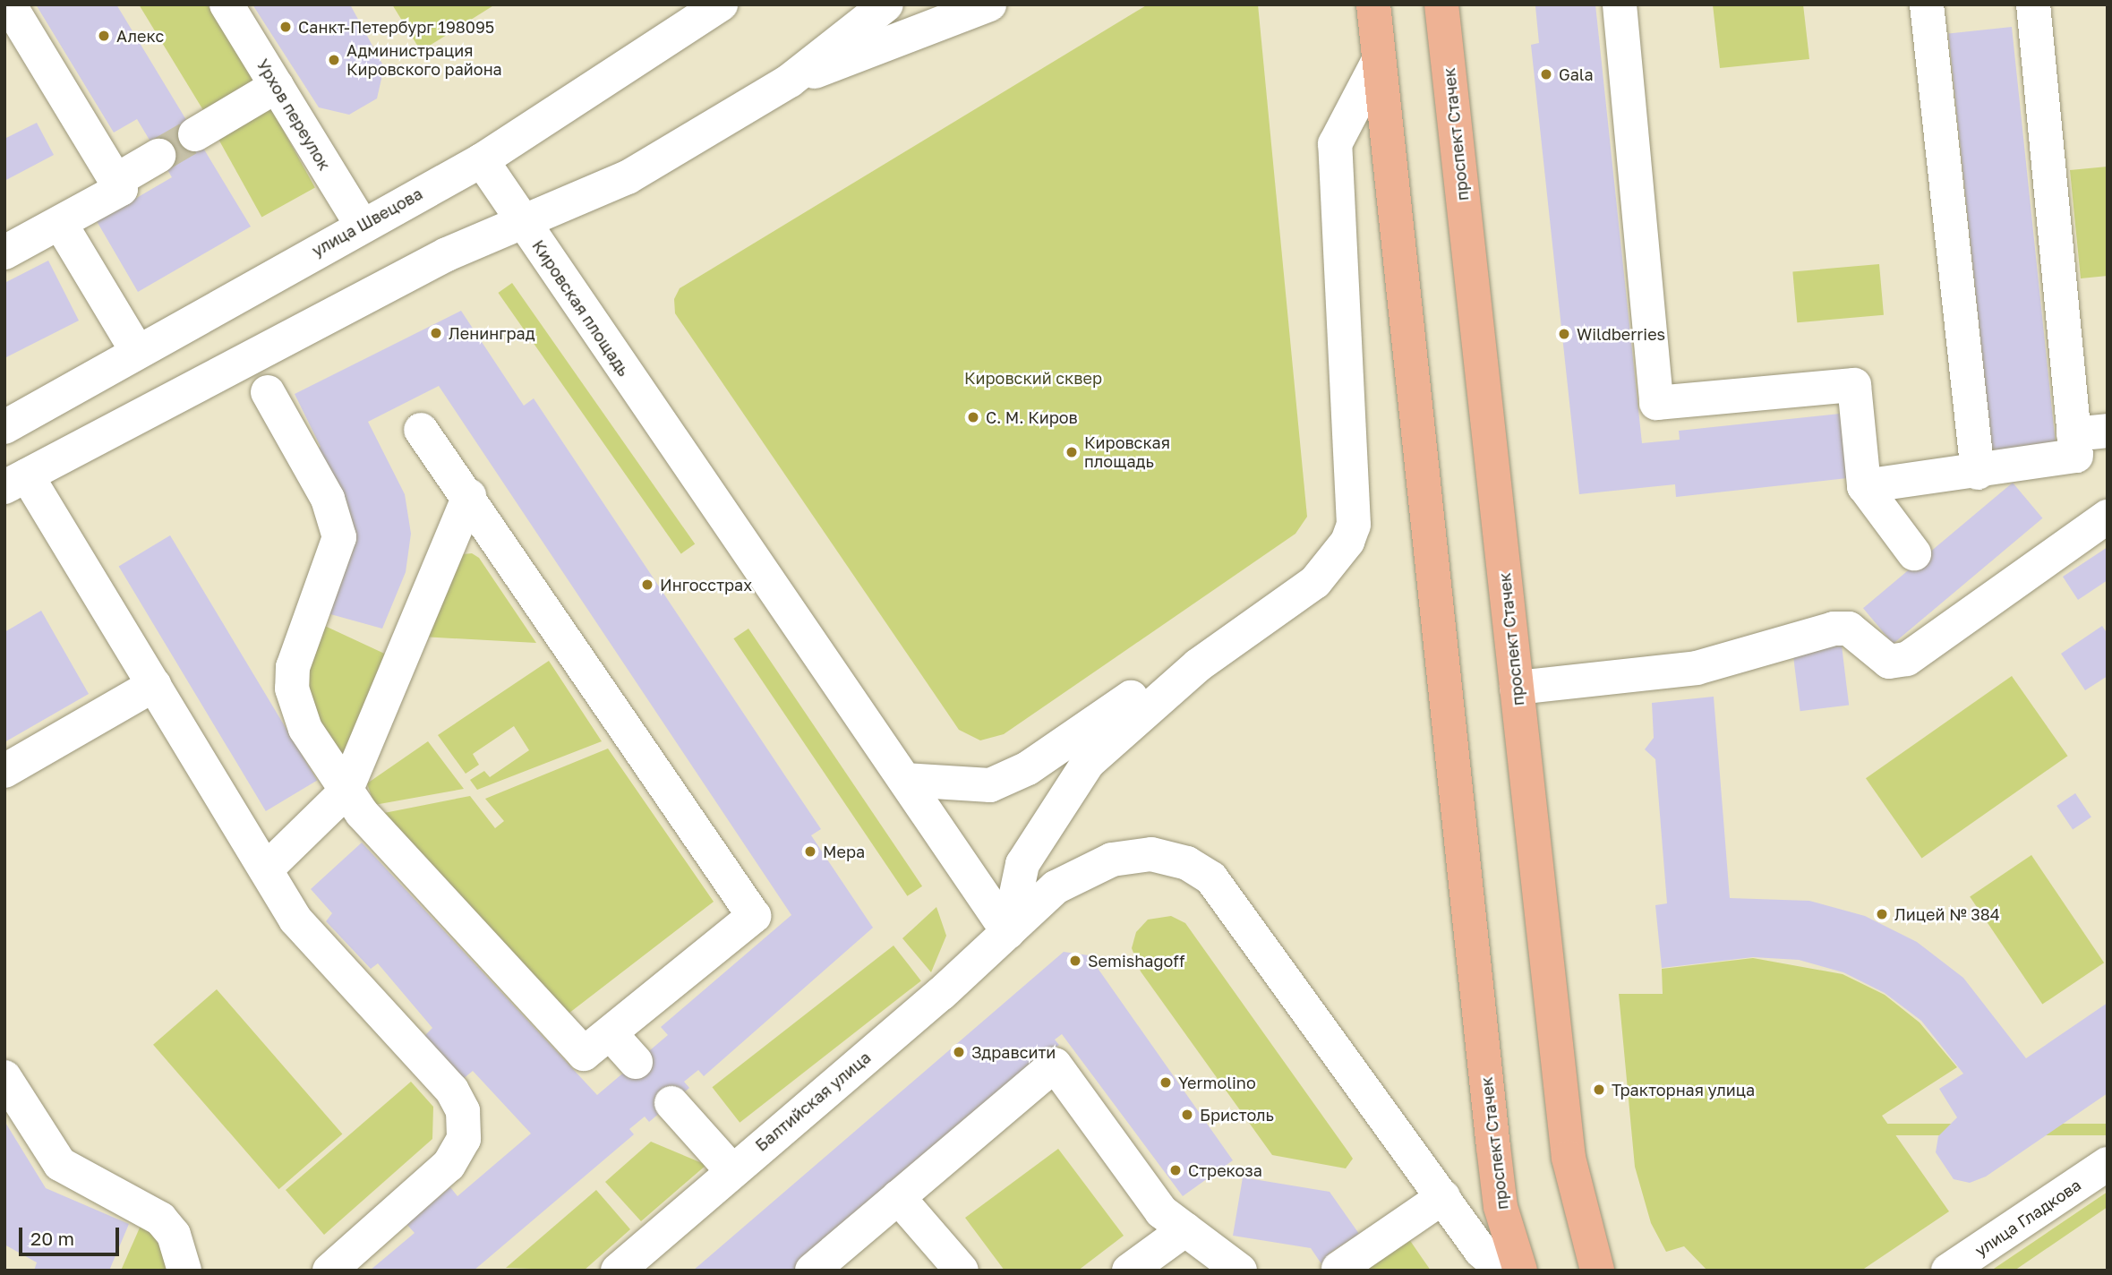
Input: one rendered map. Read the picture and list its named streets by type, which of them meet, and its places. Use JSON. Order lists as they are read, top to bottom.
{
  "streets": {
    "main road": ["проспект Стачек"],
    "street": [
      "Урхов переулок",
      "улица Швецова",
      "Кировская площадь",
      "Балтийская улица",
      "улица Гладкова"
    ]
  },
  "crossings": [
    ["Урхов переулок", "улица Швецова"],
    ["улица Швецова", "Кировская площадь"],
    ["Кировская площадь", "Балтийская улица"]
  ],
  "parks": ["Кировский сквер"],
  "places": [
    "Санкт-Петербург 198095",
    "Алекс",
    "Администрация Кировского района",
    "Gala",
    "Ленинград",
    "Wildberries",
    "С. М. Киров",
    "Кировская площадь",
    "Ингосстрах",
    "Мера",
    "Лицей № 384",
    "Semishagoff",
    "Здравсити",
    "Yermolino",
    "Тракторная улица",
    "Бристоль",
    "Стрекоза"
  ],
  "scale_bar": "20 m"
}
